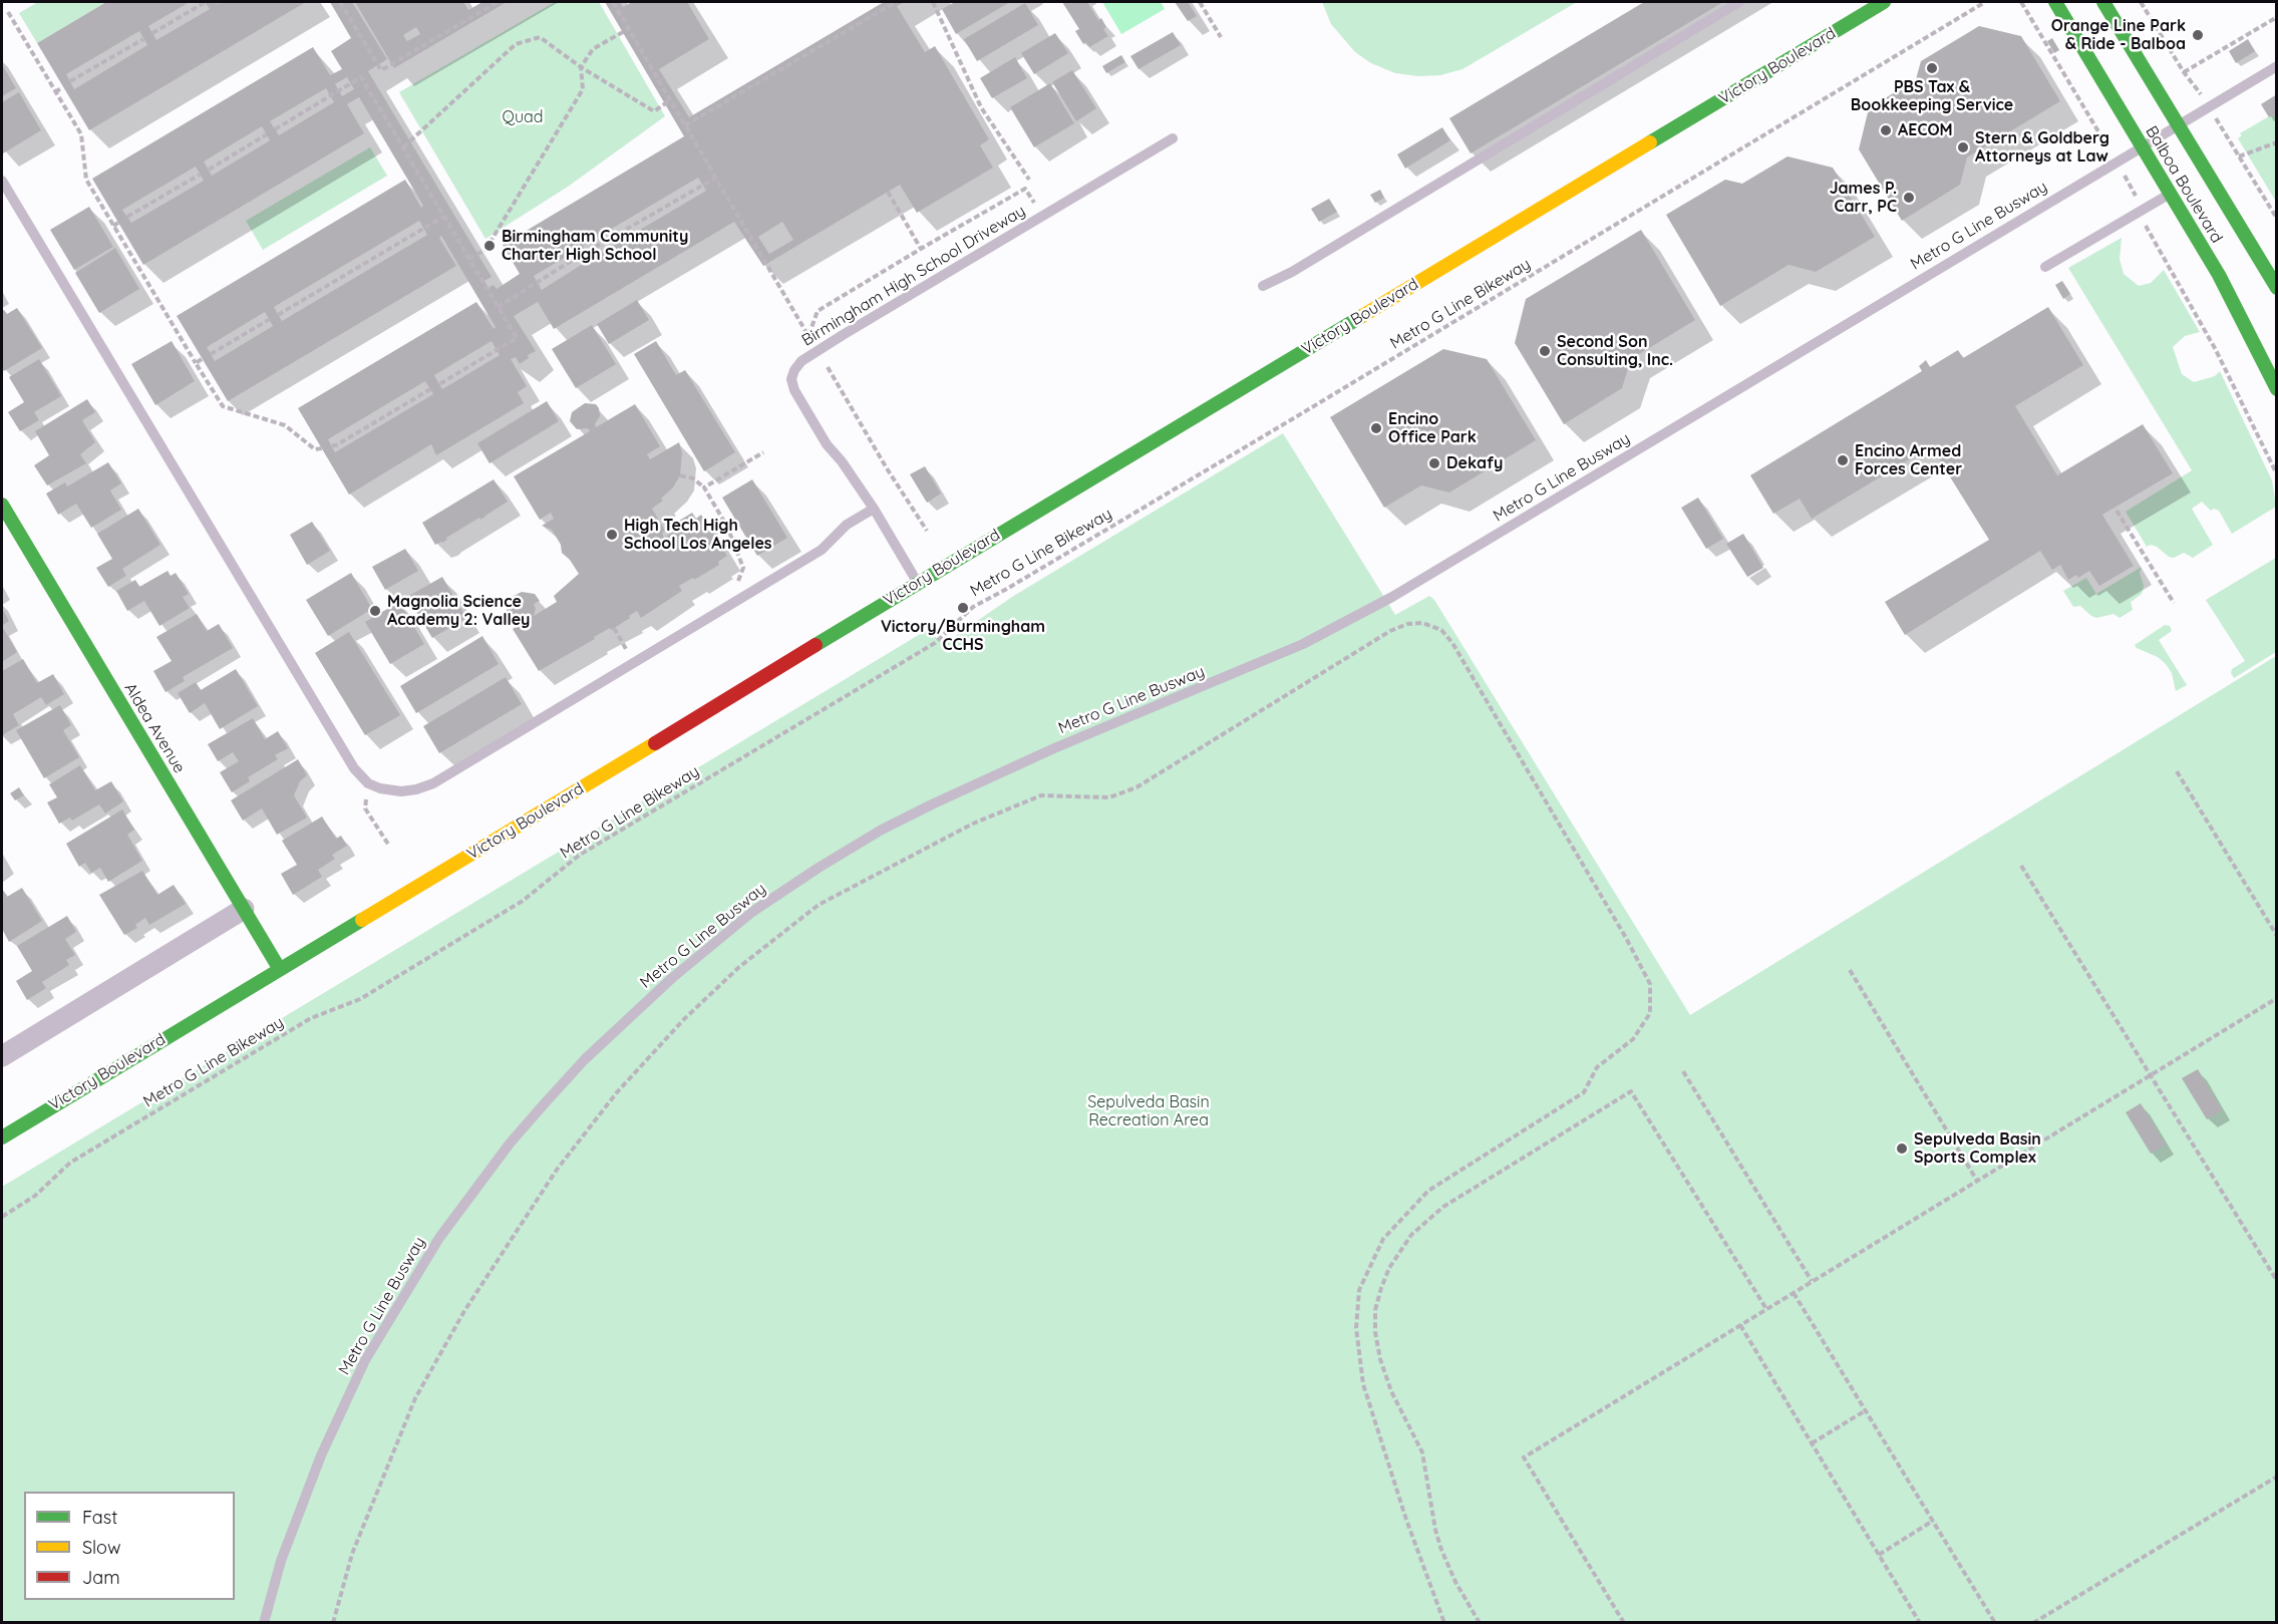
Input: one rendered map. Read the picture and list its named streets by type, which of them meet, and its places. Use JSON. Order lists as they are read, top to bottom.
{
  "streets": {
    "main road": ["Victory Boulevard", "Balboa Boulevard", "Aldea Avenue"],
    "lane": ["Metro G Line Busway", "Birmingham High School Driveway"],
    "path": ["Metro G Line Bikeway"]
  },
  "crossings": [
    ["Victory Boulevard", "Birmingham High School Driveway"],
    ["Victory Boulevard", "Aldea Avenue"],
    ["Balboa Boulevard", "Metro G Line Busway"]
  ],
  "parks": ["Quad", "Sepulveda Basin Recreation Area"],
  "places": [
    "Orange Line Park & Ride - Balboa",
    "PBS Tax & Bookkeeping Service",
    "AECOM",
    "Stern & Goldberg Attorneys at Law",
    "James P. Carr, PC",
    "Birmingham Community Charter High School",
    "Second Son Consulting, Inc.",
    "Encino Office Park",
    "Encino Armed Forces Center",
    "Dekafy",
    "High Tech High School Los Angeles",
    "Victory/Burmingham CCHS",
    "Magnolia Science Academy 2: Valley",
    "Sepulveda Basin Sports Complex"
  ],
  "legend": ["Fast", "Slow", "Jam"]
}
